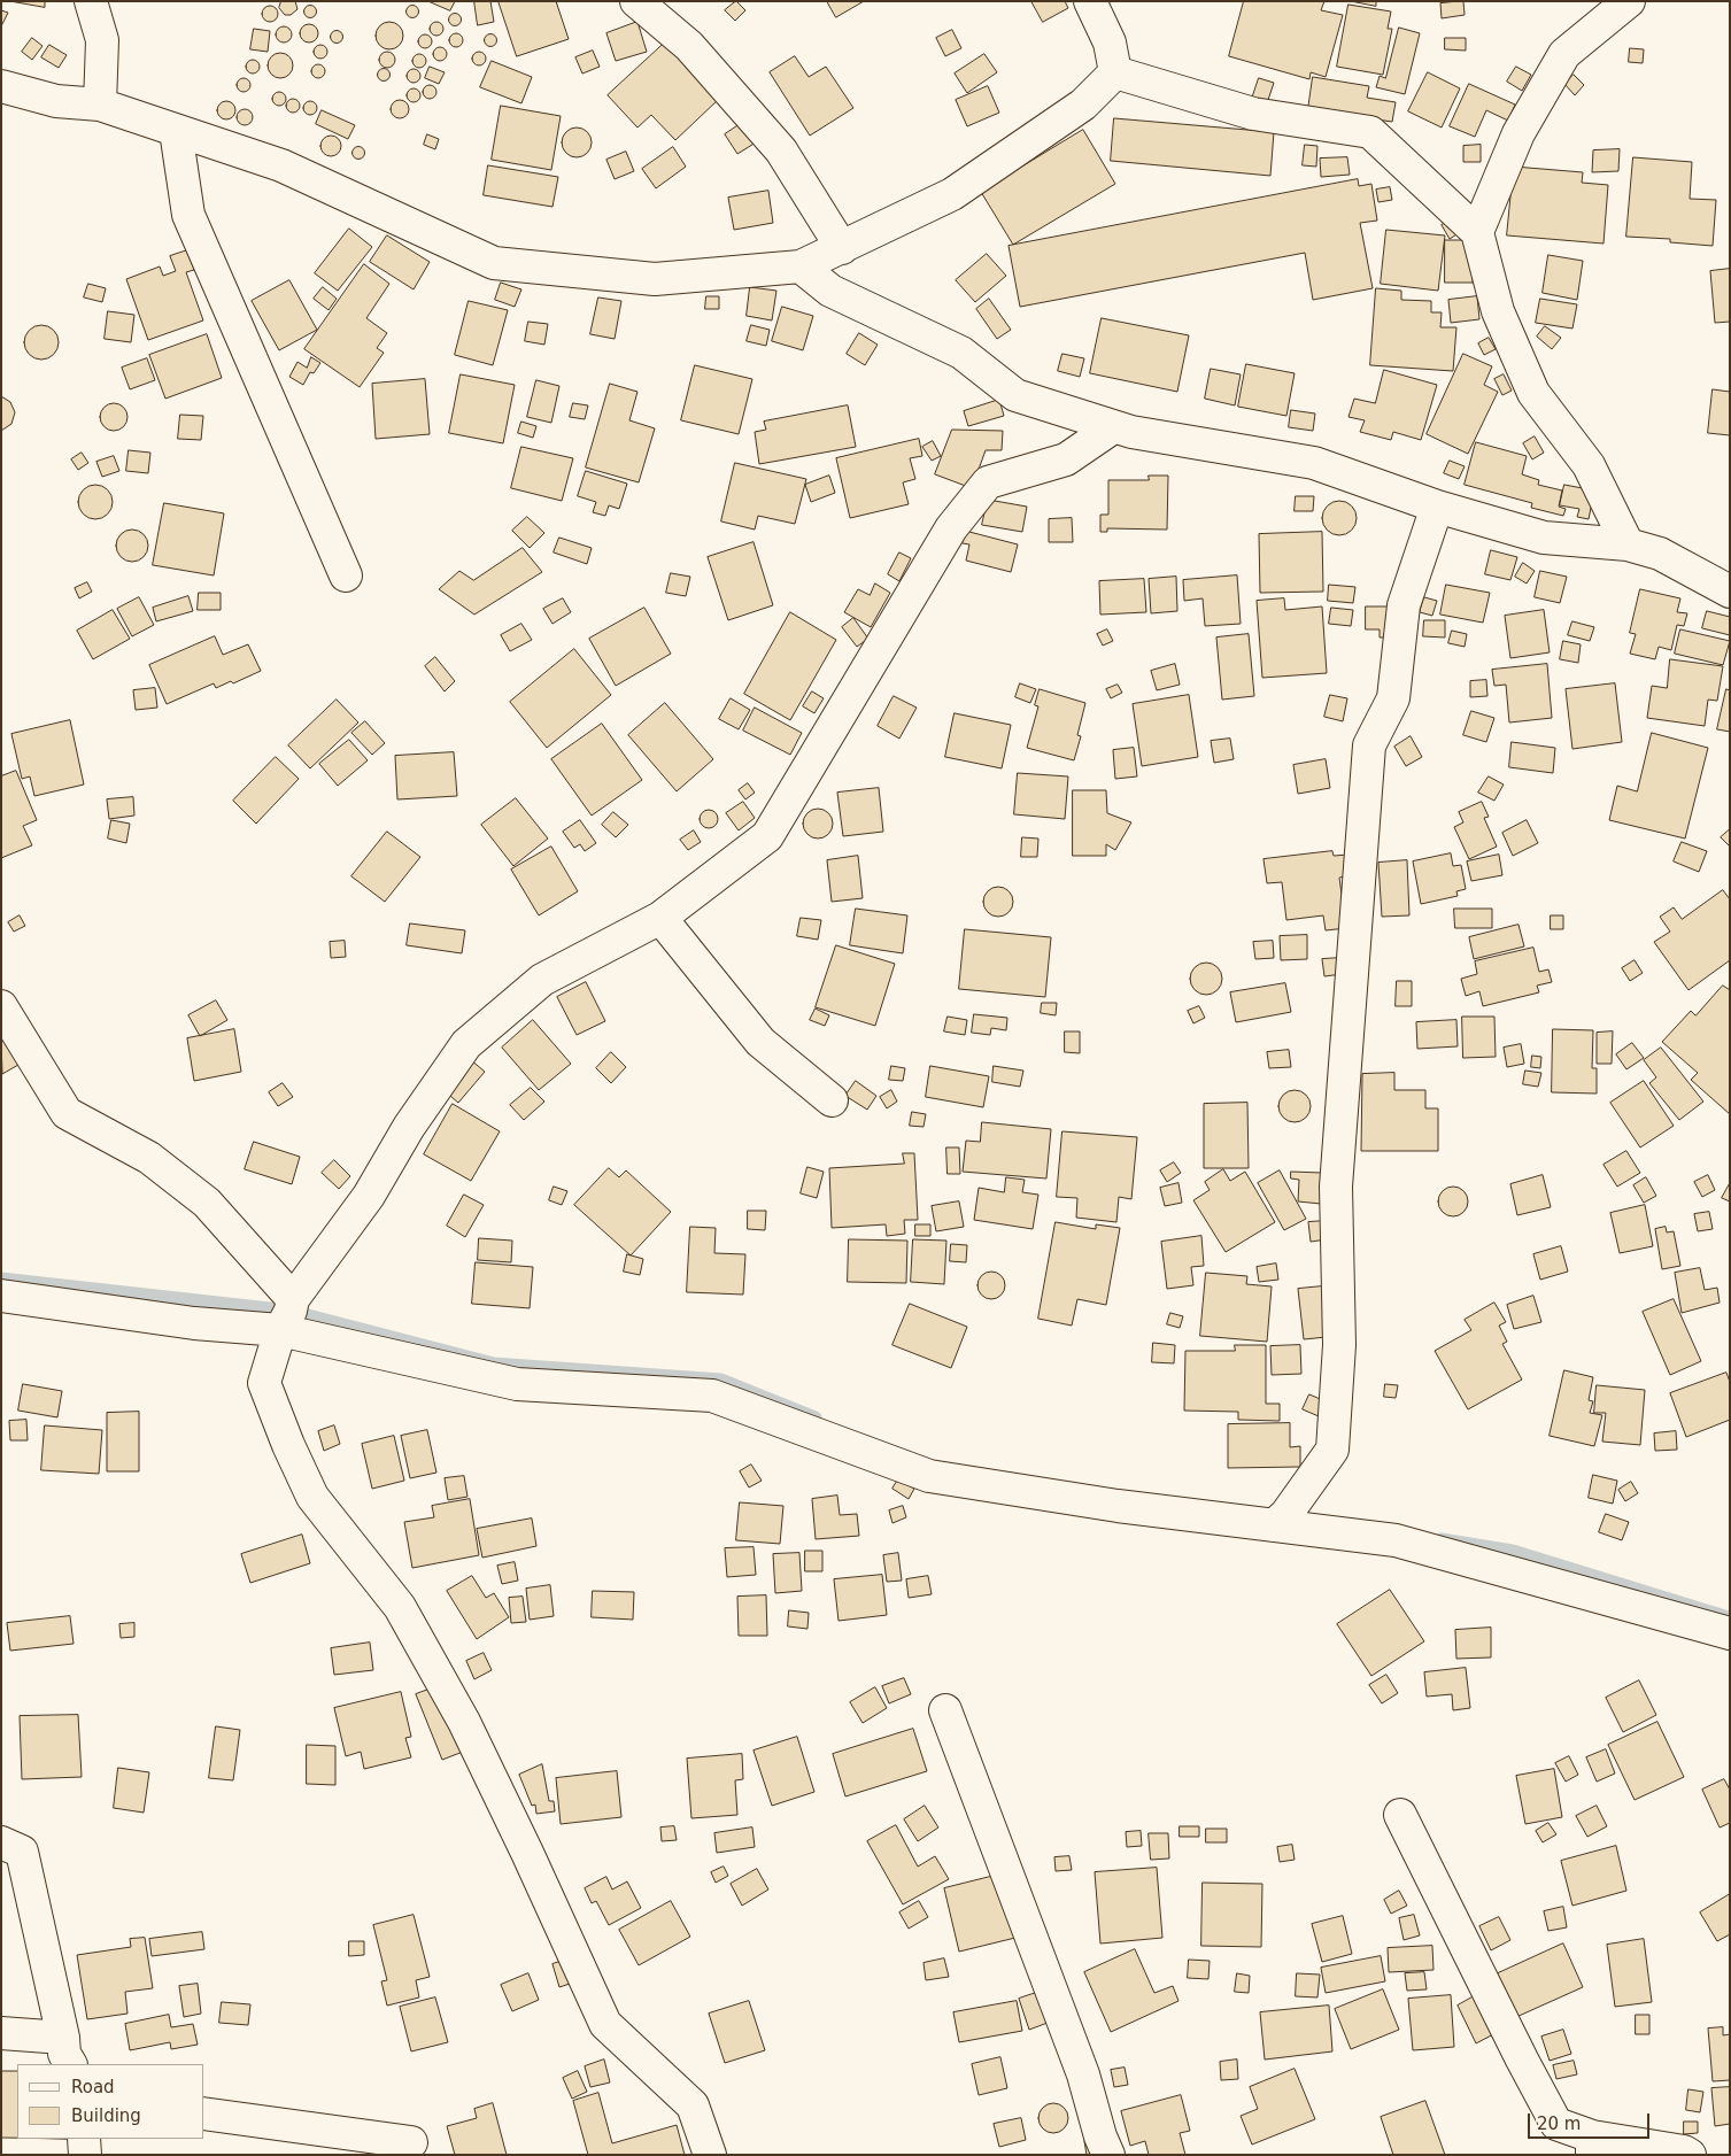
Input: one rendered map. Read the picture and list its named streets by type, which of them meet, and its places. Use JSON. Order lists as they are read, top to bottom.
{
  "legend": ["Road", "Building"],
  "scale_bar": "20 m"
}
